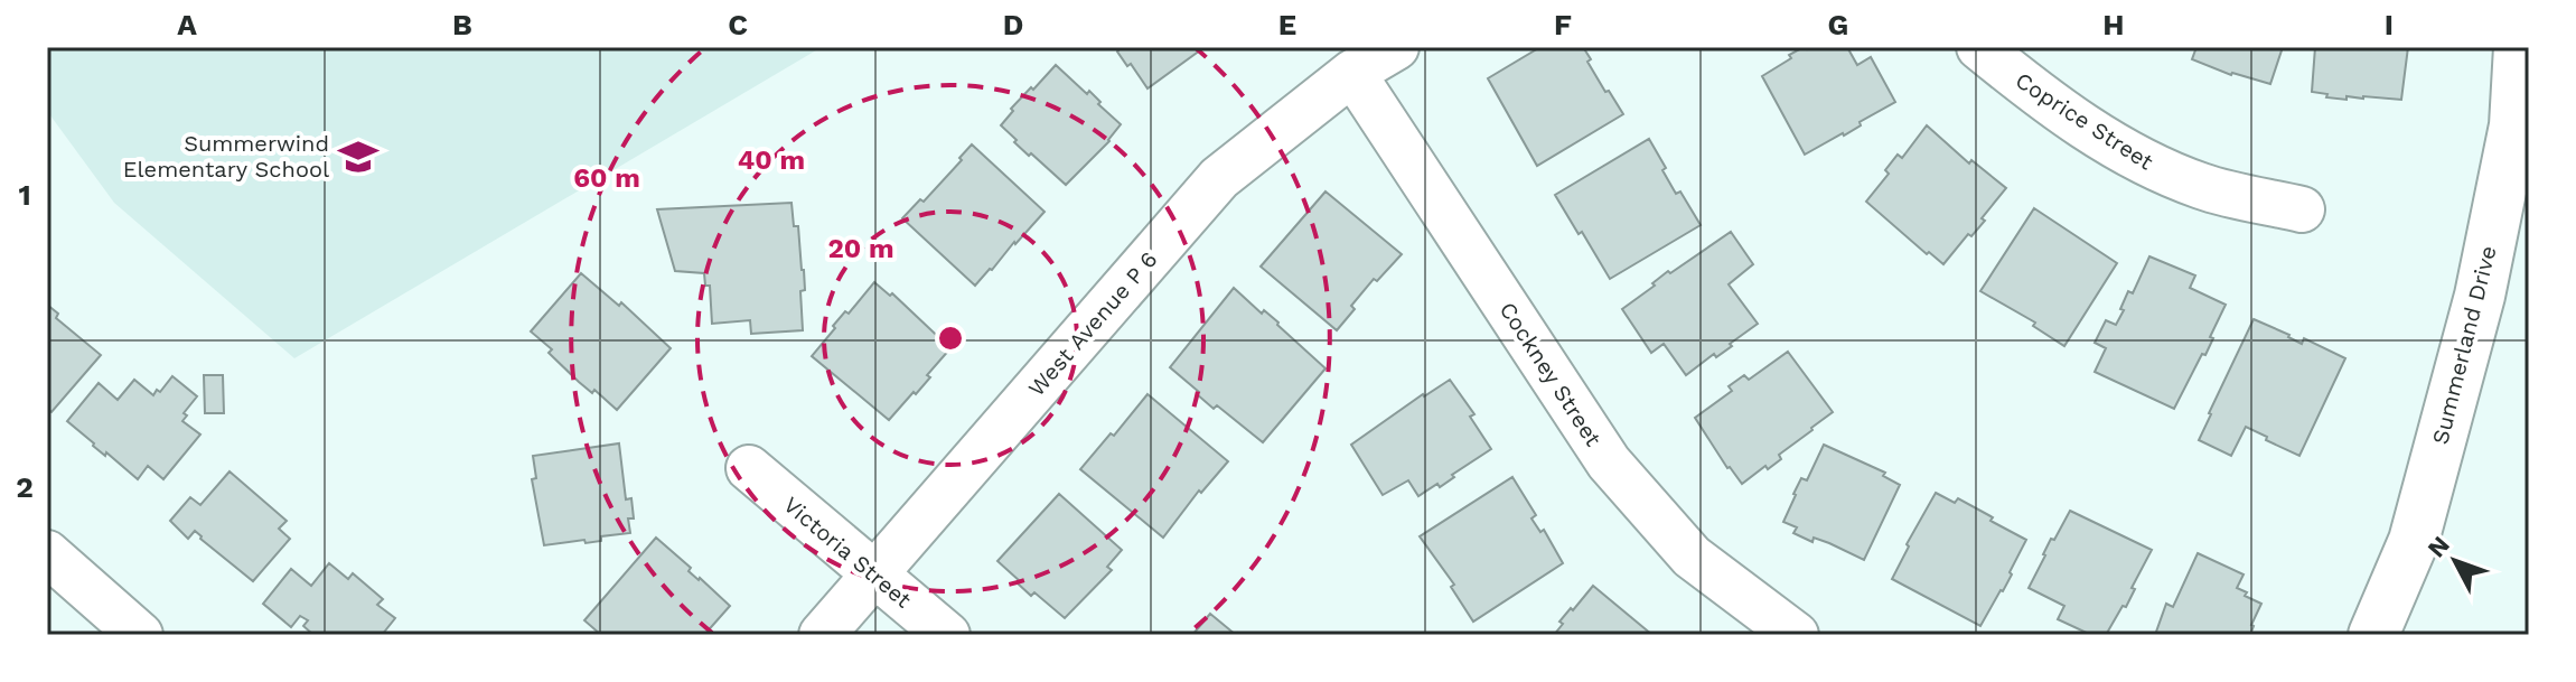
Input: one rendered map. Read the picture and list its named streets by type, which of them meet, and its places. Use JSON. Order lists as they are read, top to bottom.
{
  "streets": {
    "street": [
      "Coprice Street",
      "West Avenue P 6",
      "Summerland Drive",
      "Cockney Street",
      "Victoria Street"
    ]
  },
  "crossings": [
    ["West Avenue P 6", "Cockney Street"],
    ["West Avenue P 6", "Victoria Street"]
  ],
  "places": {
    "school or university": ["Summerwind Elementary School"]
  },
  "north": "top left",
  "grid": {
    "columns": [
      "A",
      "B",
      "C",
      "D",
      "E",
      "F",
      "G",
      "H",
      "I"
    ],
    "rows": ["1", "2"]
  },
  "rings": ["40 m", "60 m", "20 m"]
}
